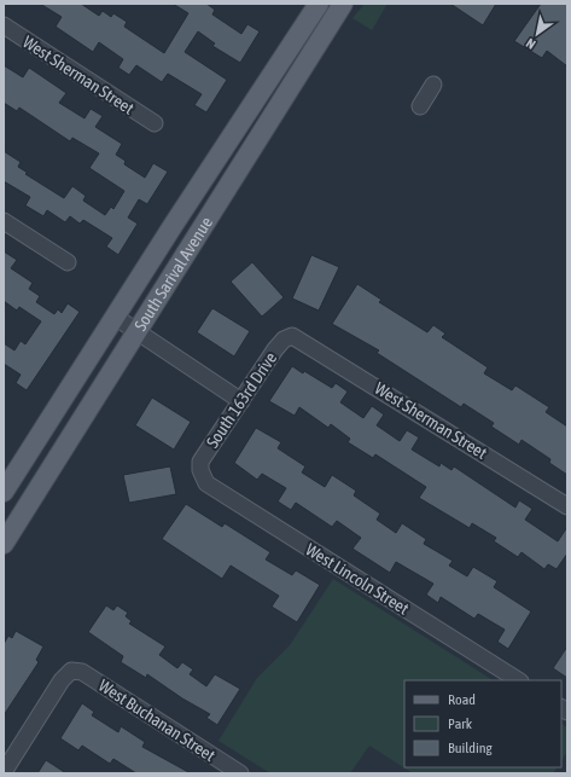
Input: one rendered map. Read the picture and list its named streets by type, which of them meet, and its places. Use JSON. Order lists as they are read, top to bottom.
{
  "streets": {
    "main road": ["South Sarival Avenue"],
    "street": [
      "West Sherman Street",
      "South 163rd Drive",
      "West Lincoln Street",
      "West Buchanan Street"
    ]
  },
  "crossings": [
    ["West Sherman Street", "South 163rd Drive"],
    ["South 163rd Drive", "West Lincoln Street"]
  ],
  "legend": ["Road", "Park", "Building"],
  "north": "bottom left"
}
